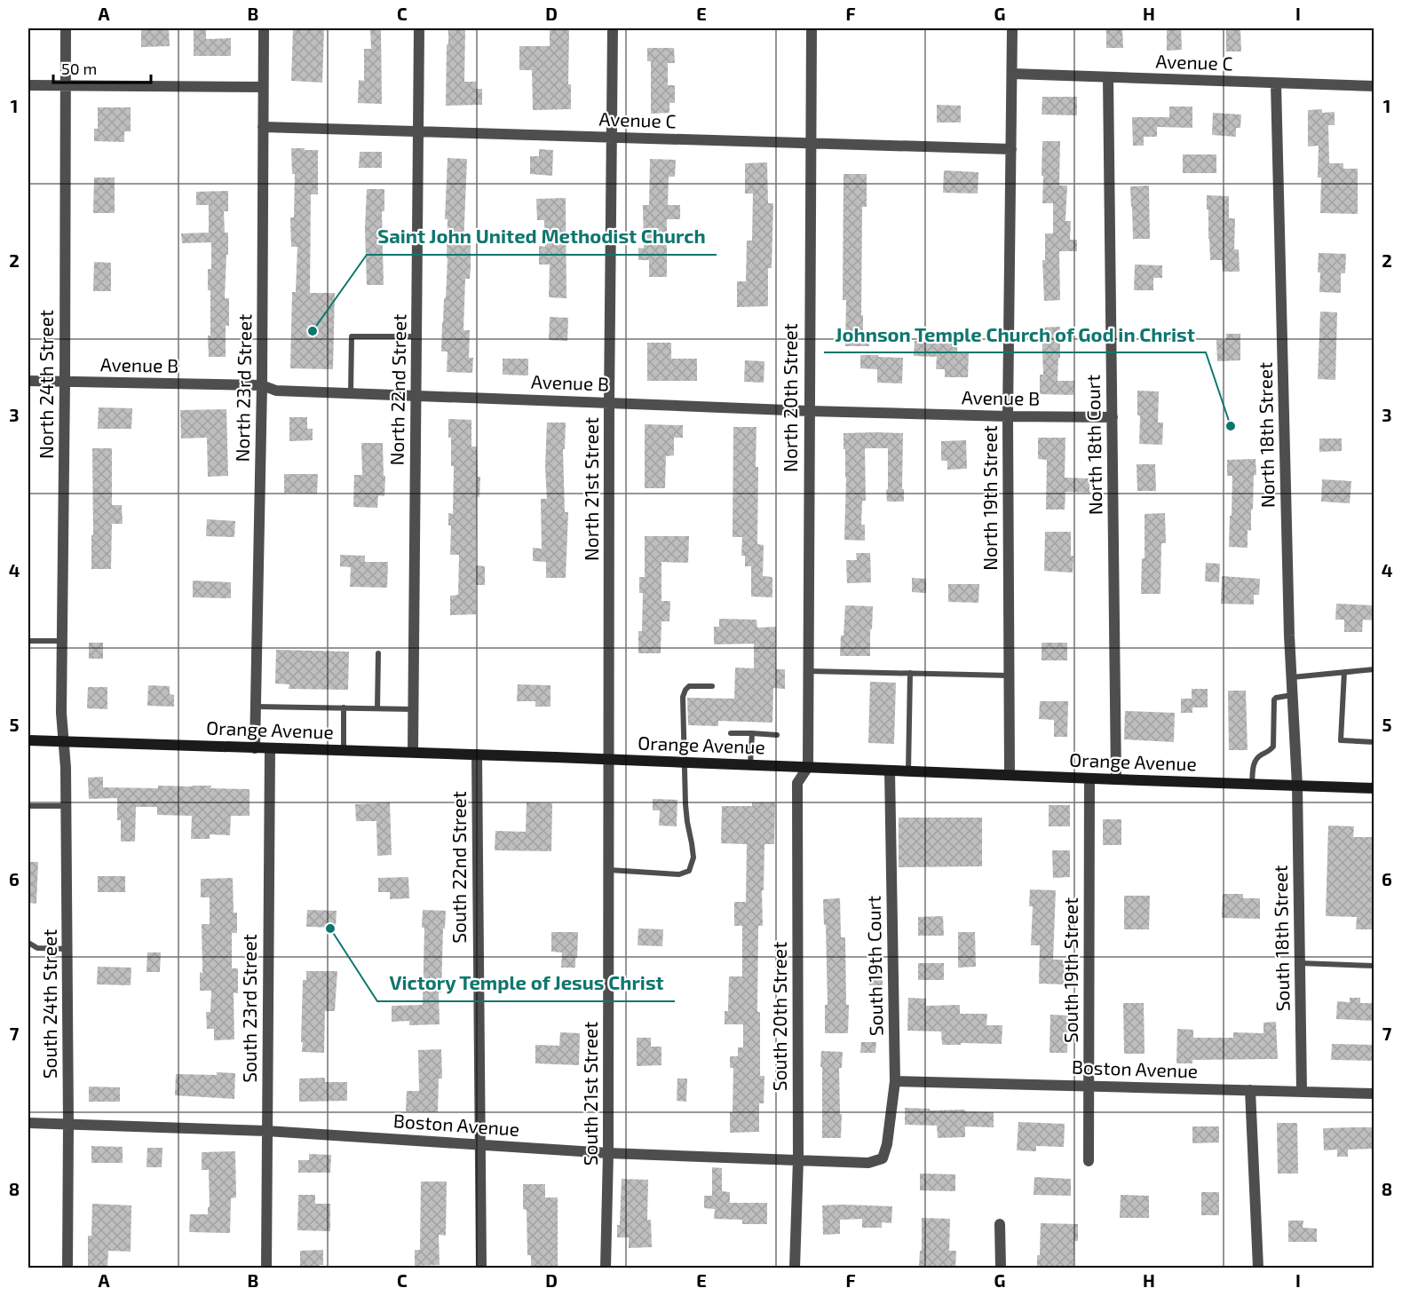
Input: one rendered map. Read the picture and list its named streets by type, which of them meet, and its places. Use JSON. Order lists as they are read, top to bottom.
{
  "streets": {
    "main road": ["Orange Avenue"],
    "street": [
      "Avenue C",
      "Avenue B",
      "North 24th Street",
      "North 23rd Street",
      "North 22nd Street",
      "North 20th Street",
      "North 18th Street",
      "North 18th Court",
      "North 21st Street",
      "North 19th Street",
      "South 22nd Street",
      "South 18th Street",
      "South 19th Court",
      "South 19th Street",
      "South 24th Street",
      "South 23rd Street",
      "South 20th Street",
      "Boston Avenue",
      "South 21st Street"
    ]
  },
  "crossings": [
    ["Avenue C", "North 23rd Street"],
    ["Avenue C", "North 22nd Street"],
    ["Avenue C", "North 20th Street"],
    ["Avenue C", "North 18th Street"],
    ["Avenue C", "North 18th Court"],
    ["Avenue C", "North 21st Street"],
    ["Avenue C", "North 19th Street"],
    ["Avenue B", "North 24th Street"],
    ["Avenue B", "North 23rd Street"],
    ["Avenue B", "North 22nd Street"],
    ["Avenue B", "North 20th Street"],
    ["Avenue B", "North 18th Court"],
    ["Avenue B", "North 21st Street"],
    ["Avenue B", "North 19th Street"],
    ["North 24th Street", "Orange Avenue"],
    ["North 24th Street", "South 24th Street"],
    ["North 23rd Street", "Orange Avenue"],
    ["North 22nd Street", "Orange Avenue"],
    ["North 20th Street", "Orange Avenue"],
    ["North 20th Street", "South 20th Street"],
    ["North 18th Street", "Orange Avenue"],
    ["North 18th Street", "South 18th Street"],
    ["North 18th Court", "Orange Avenue"],
    ["North 21st Street", "Orange Avenue"],
    ["North 21st Street", "South 21st Street"],
    ["North 19th Street", "Orange Avenue"],
    ["Orange Avenue", "South 22nd Street"],
    ["Orange Avenue", "South 18th Street"],
    ["Orange Avenue", "South 19th Court"],
    ["Orange Avenue", "South 19th Street"],
    ["Orange Avenue", "South 24th Street"],
    ["Orange Avenue", "South 23rd Street"],
    ["Orange Avenue", "South 20th Street"],
    ["Orange Avenue", "South 21st Street"],
    ["South 22nd Street", "Boston Avenue"],
    ["South 18th Street", "Boston Avenue"],
    ["South 19th Court", "Boston Avenue"],
    ["South 19th Street", "Boston Avenue"],
    ["South 24th Street", "Boston Avenue"],
    ["South 23rd Street", "Boston Avenue"],
    ["South 20th Street", "Boston Avenue"],
    ["Boston Avenue", "South 21st Street"]
  ],
  "places": ["Saint John United Methodist Church", "Johnson Temple Church of God in Christ", "Victory Temple of Jesus Christ"],
  "scale_bar": "50 m",
  "grid": {
    "columns": [
      "A",
      "B",
      "C",
      "D",
      "E",
      "F",
      "G",
      "H",
      "I"
    ],
    "rows": [
      "1",
      "2",
      "3",
      "4",
      "5",
      "6",
      "7",
      "8"
    ]
  }
}
